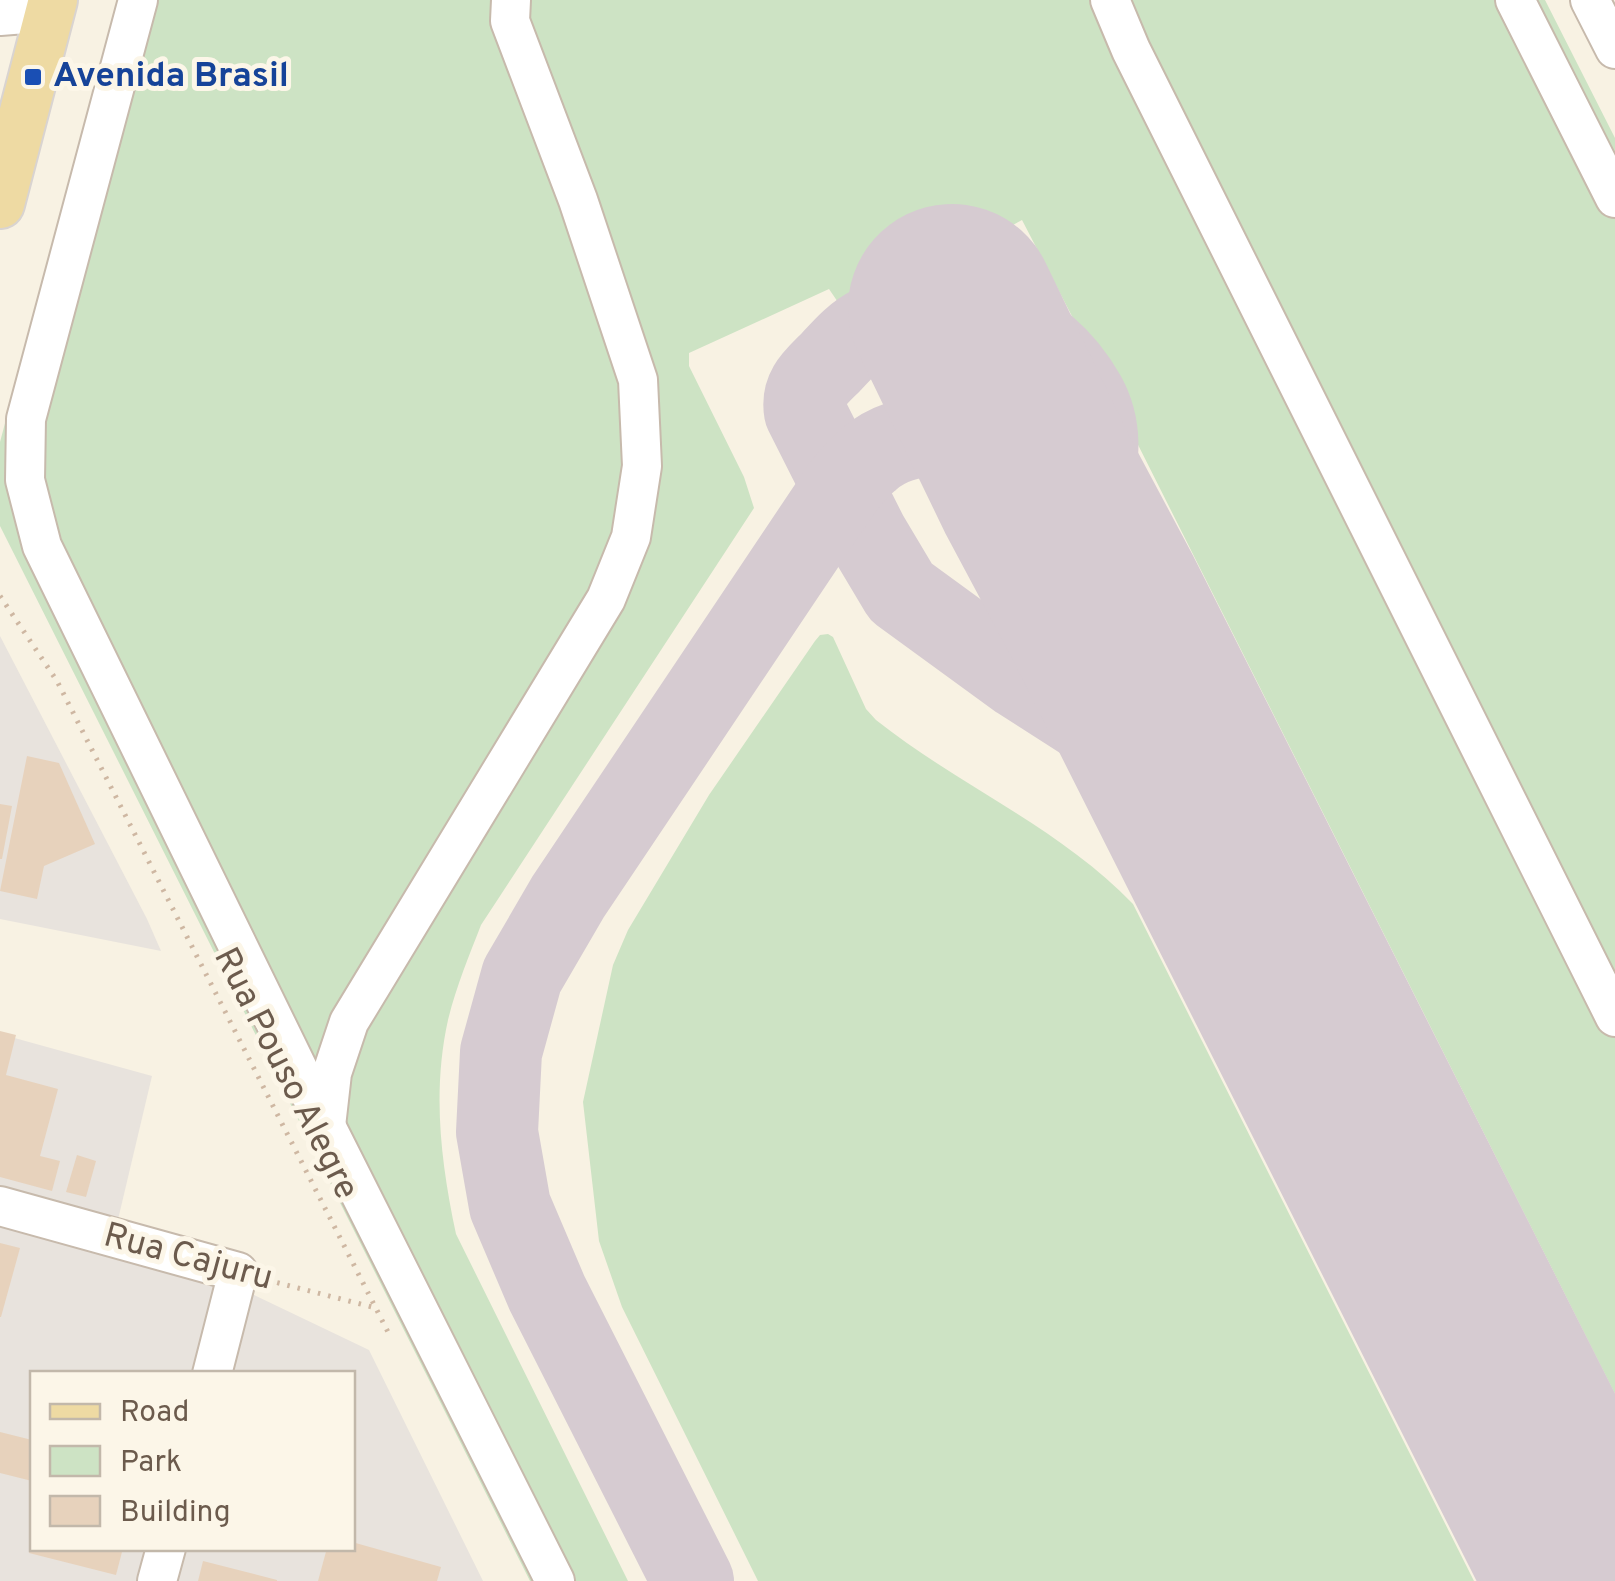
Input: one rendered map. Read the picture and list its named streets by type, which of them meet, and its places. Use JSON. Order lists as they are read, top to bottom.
{
  "streets": {
    "street": ["Rua Cajuru"],
    "path": ["Rua Pouso Alegre"]
  },
  "crossings": [
    ["Rua Pouso Alegre", "Rua Cajuru"]
  ],
  "places": {
    "transit": ["Avenida Brasil"]
  },
  "legend": ["Road", "Park", "Building"]
}
